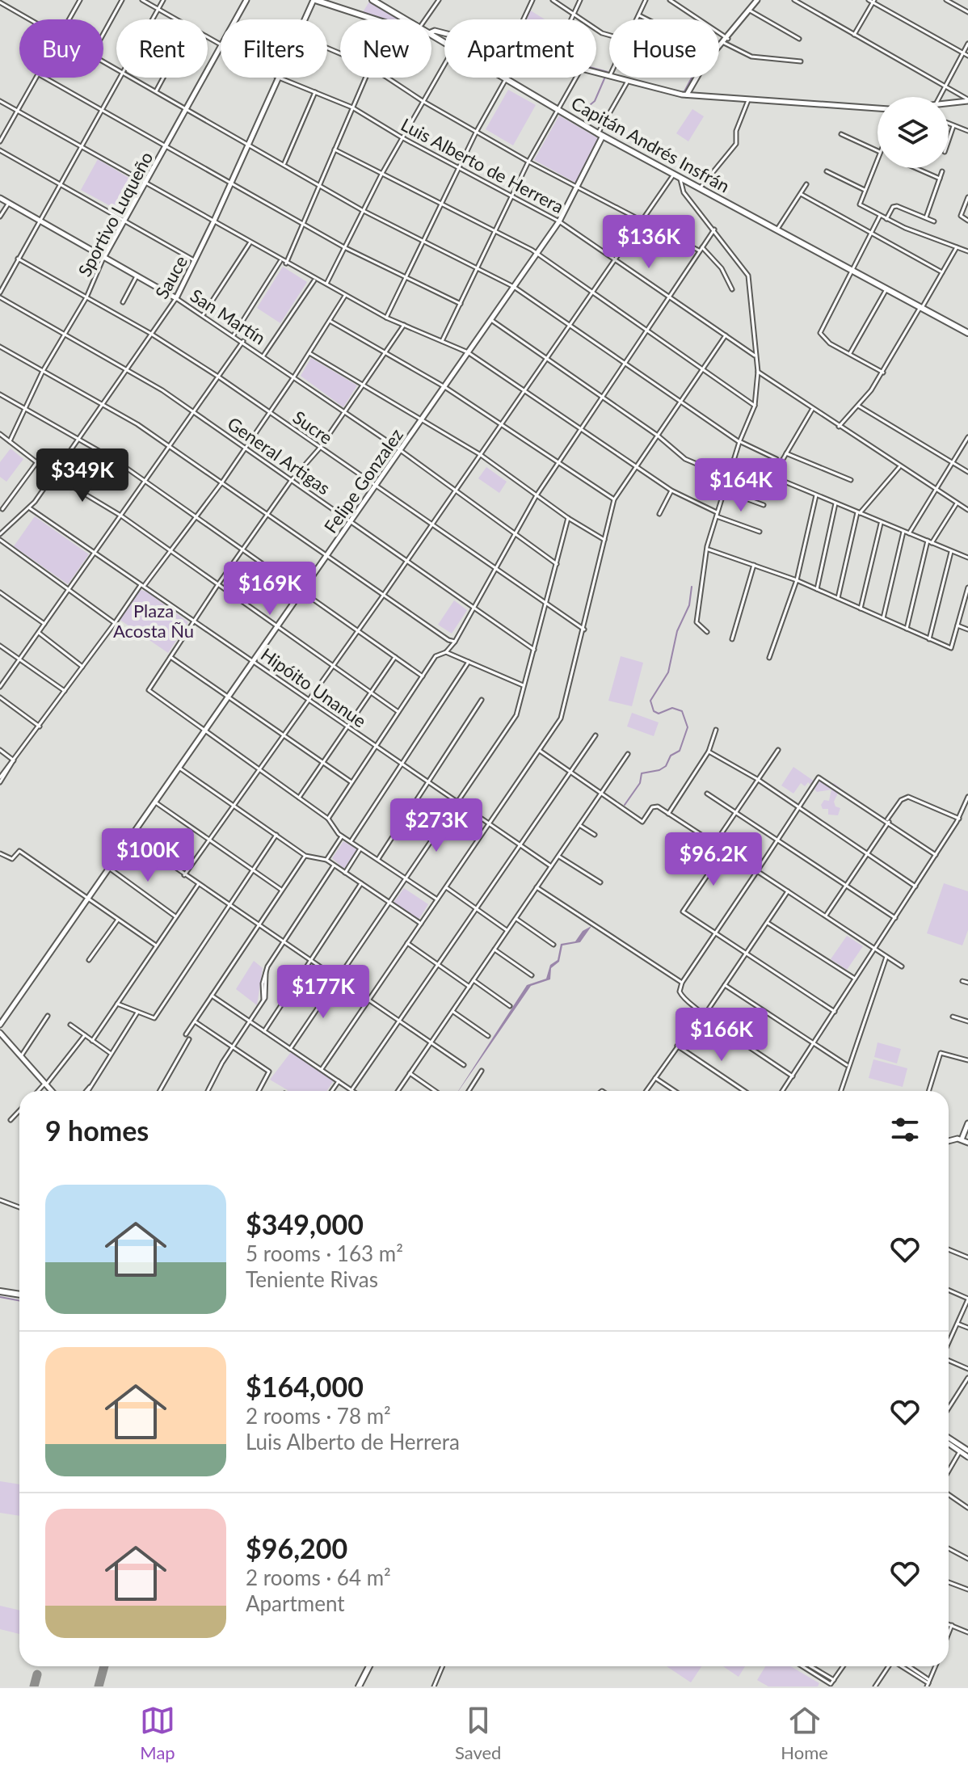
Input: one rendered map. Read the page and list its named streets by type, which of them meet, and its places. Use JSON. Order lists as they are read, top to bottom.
{
  "streets": {
    "main road": ["Capitán Andrés Insfrán"],
    "street": [
      "Luis Alberto de Herrera",
      "Sportivo Luqueño",
      "Sauce",
      "San Martín",
      "Sucre",
      "General Artigas",
      "Felipe Gonzalez",
      "Hipóito Unanue"
    ]
  },
  "crossings": [
    ["Capitán Andrés Insfrán", "Sauce"],
    ["Capitán Andrés Insfrán", "Felipe Gonzalez"],
    ["Luis Alberto de Herrera", "Sauce"],
    ["Luis Alberto de Herrera", "Felipe Gonzalez"],
    ["Sportivo Luqueño", "San Martín"],
    ["Sportivo Luqueño", "Sucre"],
    ["Sportivo Luqueño", "General Artigas"],
    ["Sauce", "San Martín"],
    ["Sauce", "Sucre"],
    ["Sauce", "General Artigas"],
    ["Sauce", "Hipóito Unanue"],
    ["San Martín", "Felipe Gonzalez"],
    ["Sucre", "Felipe Gonzalez"],
    ["General Artigas", "Felipe Gonzalez"],
    ["Felipe Gonzalez", "Hipóito Unanue"]
  ],
  "parks": ["Plaza Acosta Ñu"],
  "page": {
    "chip": [
      "Buy",
      "Rent",
      "Filters",
      "New",
      "Apartment",
      "House"
    ],
    "price": [
      "$136K",
      "$349K",
      "$164K",
      "$169K",
      "$273K",
      "$100K",
      "$96.2K",
      "$177K",
      "$166K"
    ],
    "heading": "9 homes",
    "list": [
      {
        "name": "$349,000",
        "note": "5 rooms · 163 m² · Teniente Rivas"
      },
      {
        "name": "$164,000",
        "note": "2 rooms · 78 m² · Luis Alberto de Herrera"
      },
      {
        "name": "$96,200",
        "note": "2 rooms · 64 m² · Apartment"
      }
    ],
    "tabs": ["Map", "Saved", "Home"]
  }
}
